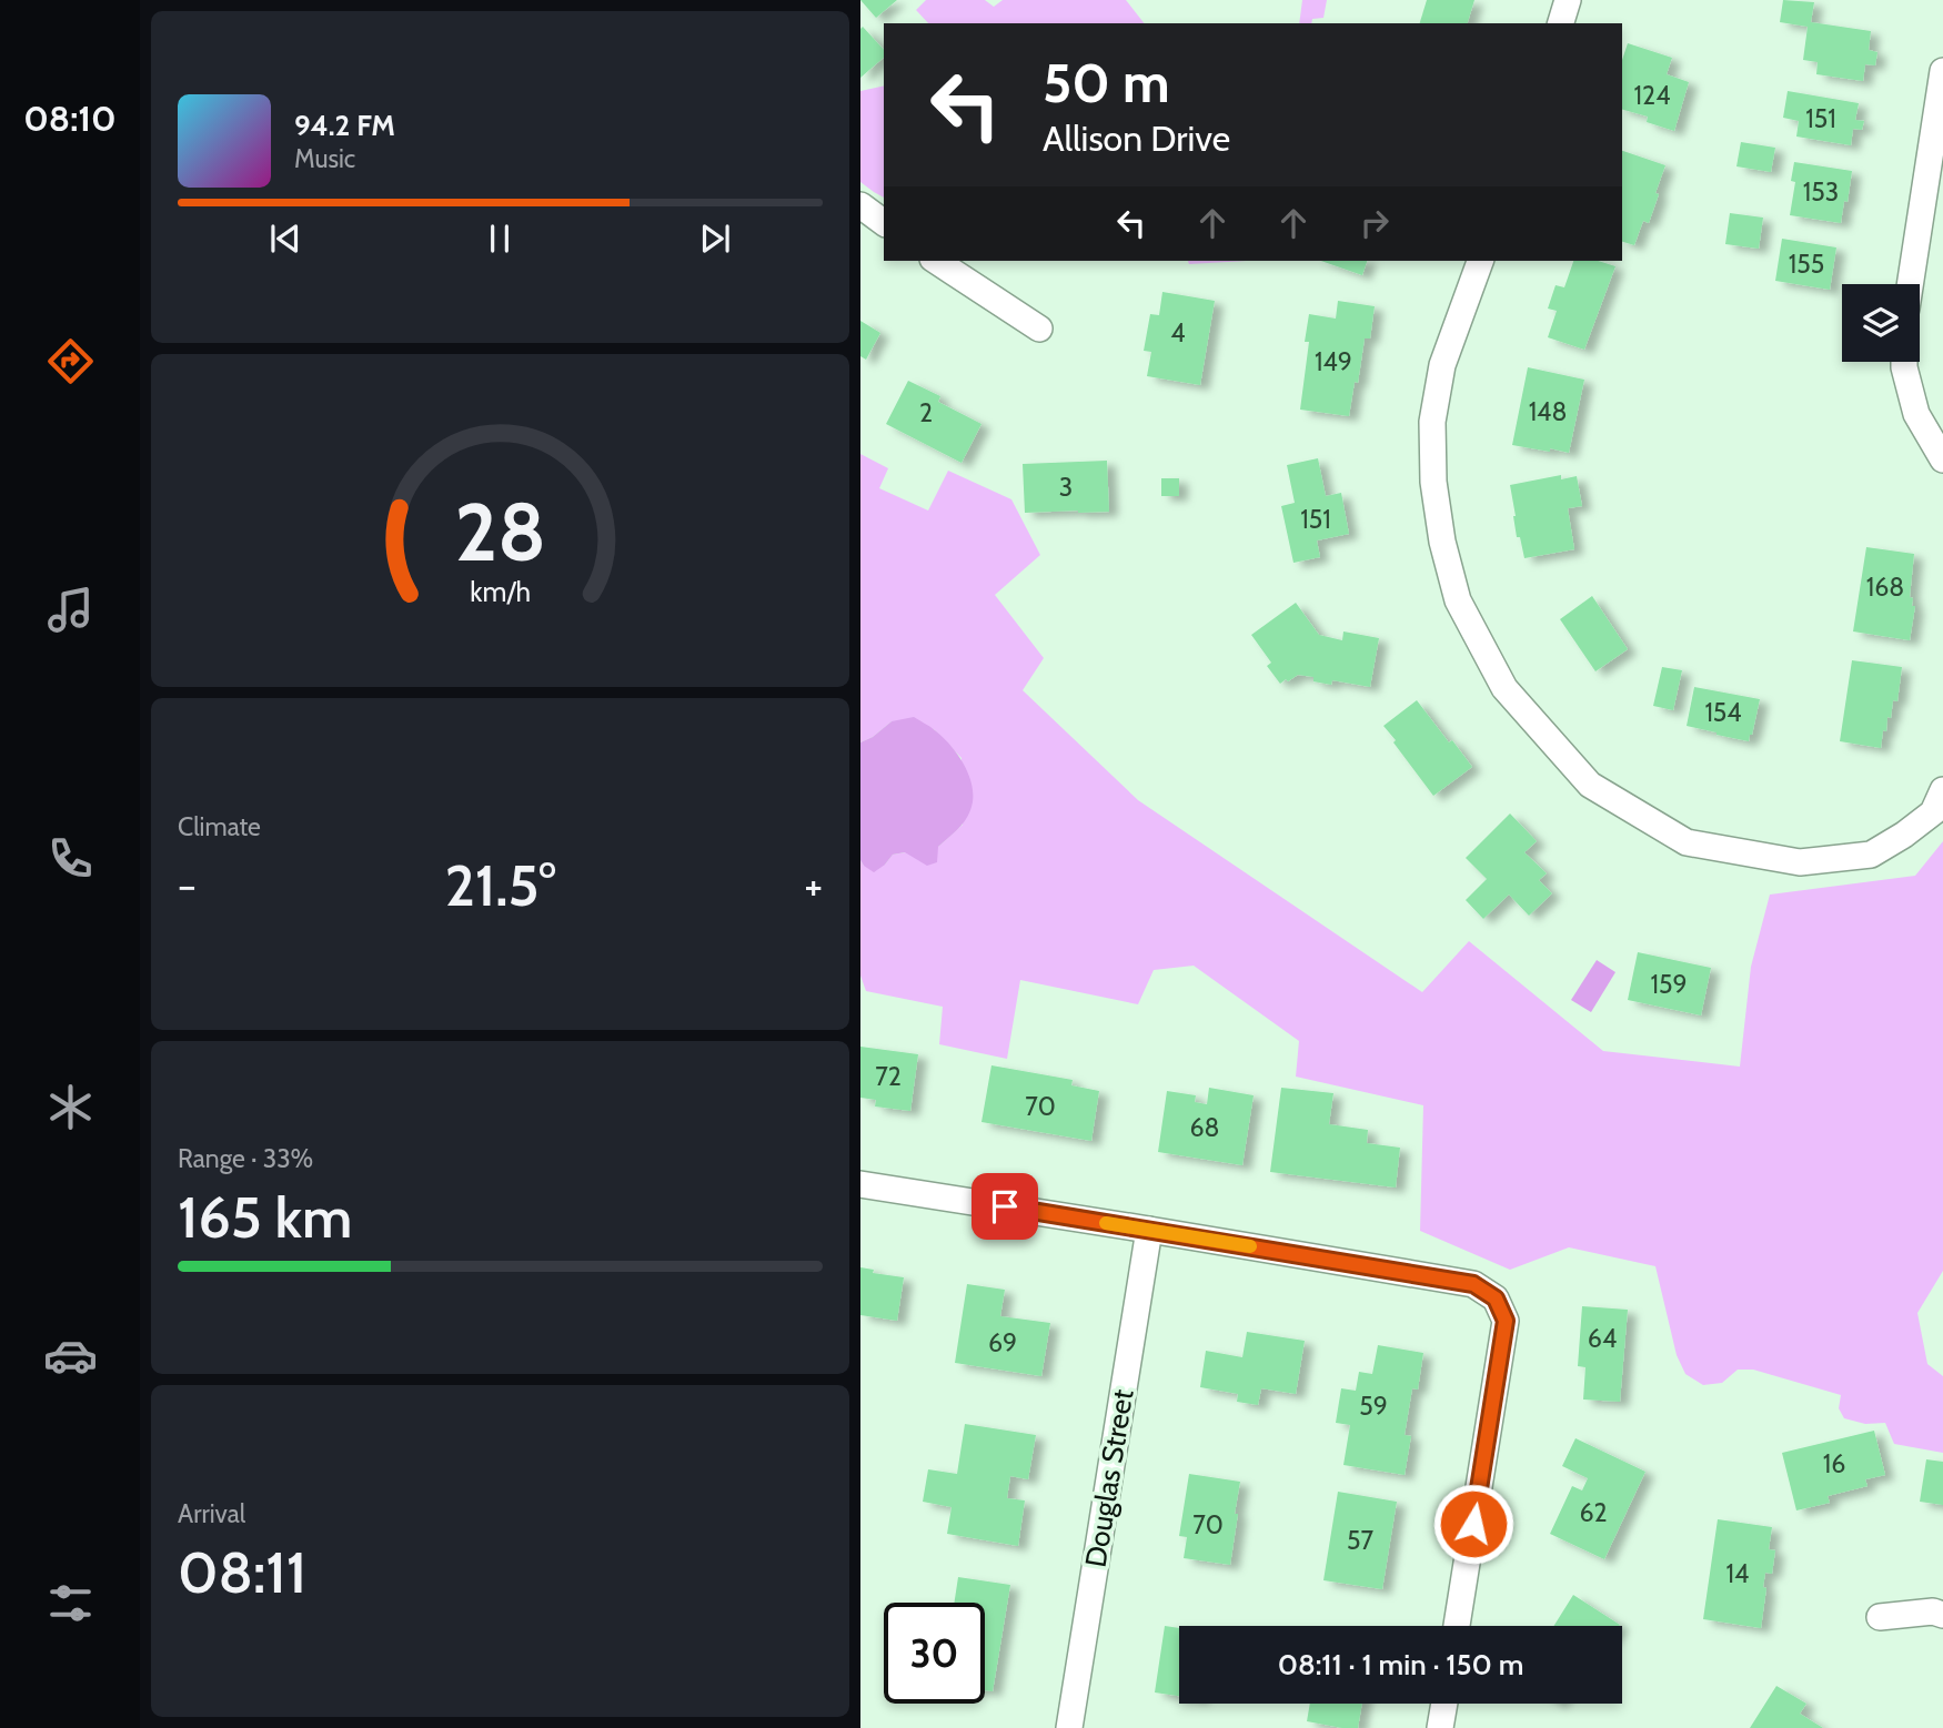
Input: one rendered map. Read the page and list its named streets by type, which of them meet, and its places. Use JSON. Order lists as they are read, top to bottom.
{
  "streets": {
    "street": ["Douglas Street"]
  },
  "house_numbers": [
    "124",
    "151",
    "153",
    "155",
    "4",
    "149",
    "148",
    "2",
    "3",
    "151",
    "168",
    "154",
    "159",
    "72",
    "70",
    "68",
    "64",
    "69",
    "59",
    "16",
    "62",
    "70",
    "57",
    "14"
  ],
  "page": {
    "tabs": "08:10",
    "turn": ["50 m", "Allison Drive"],
    "song": ["94.2 FM", "Music"],
    "tile": [
      "Climate",
      ["Range · 33%", "165 km"],
      ["Arrival", "08:11"]
    ],
    "heat": ["−", "21.5°", "+"],
    "limit": "30",
    "trip": "08:11 · 1 min · 150 m",
    "gauge": ["28", "km/h"]
  }
}
